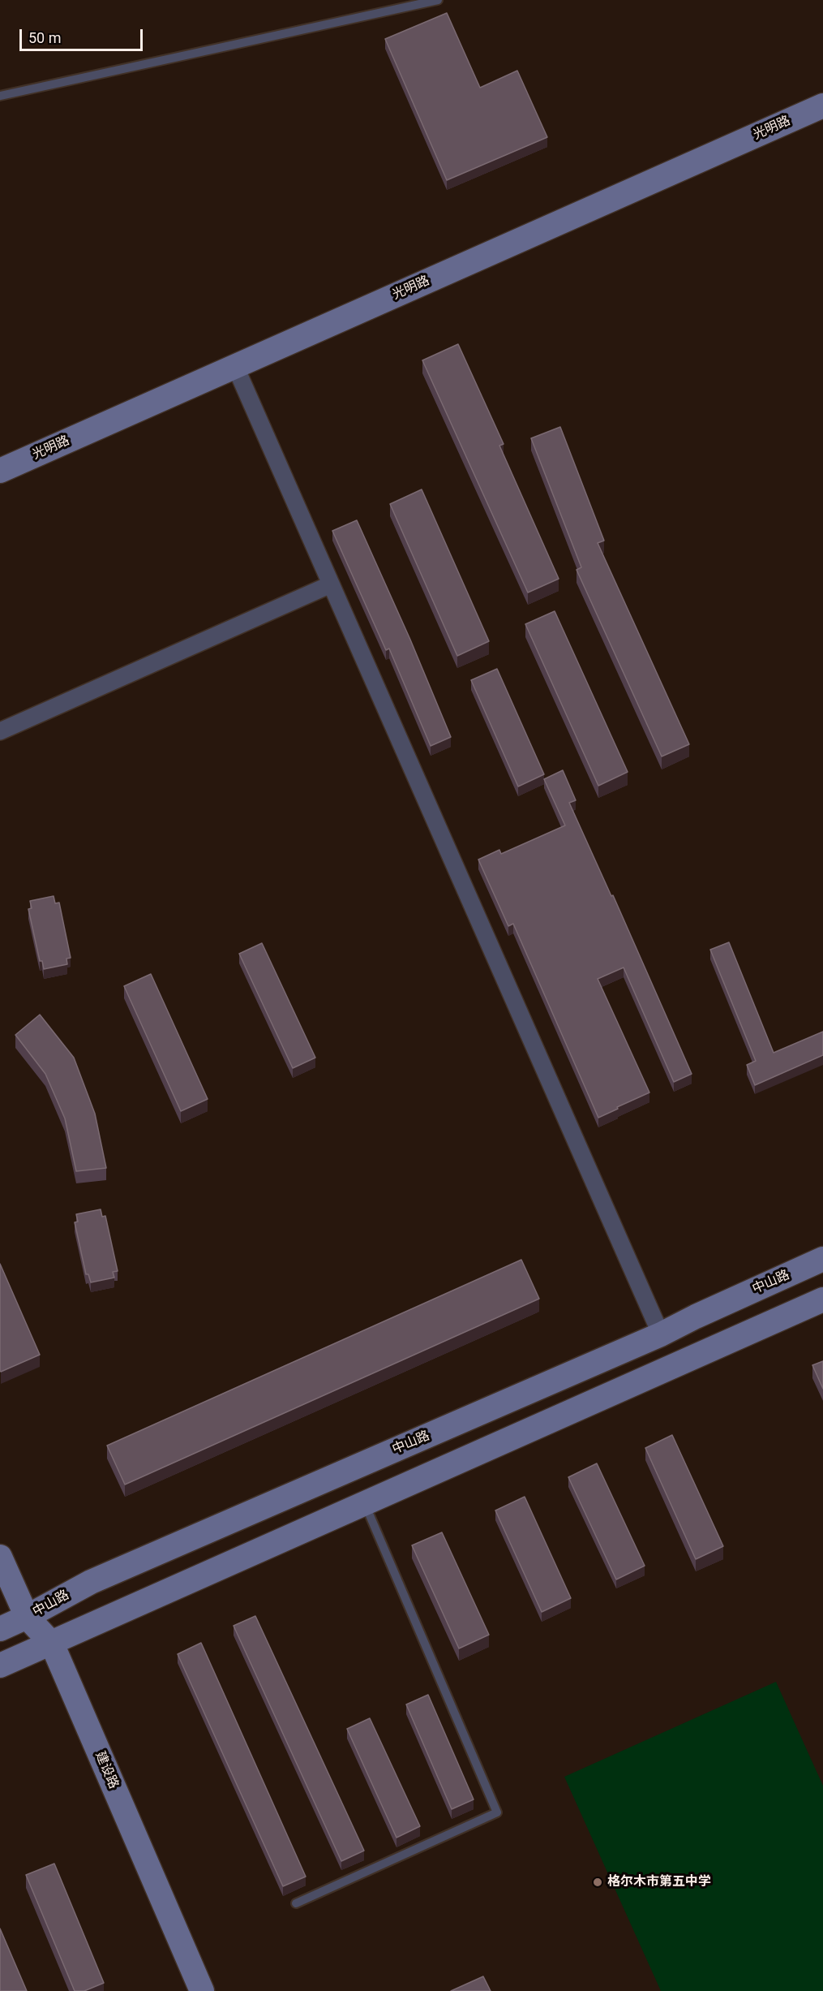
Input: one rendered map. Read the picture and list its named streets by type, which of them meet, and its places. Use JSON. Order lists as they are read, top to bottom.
{
  "streets": {
    "main road": ["光明路", "中山路", "建设路"]
  },
  "crossings": [
    ["中山路", "建设路"]
  ],
  "places": ["格尔木市第五中学"],
  "scale_bar": "50 m"
}
